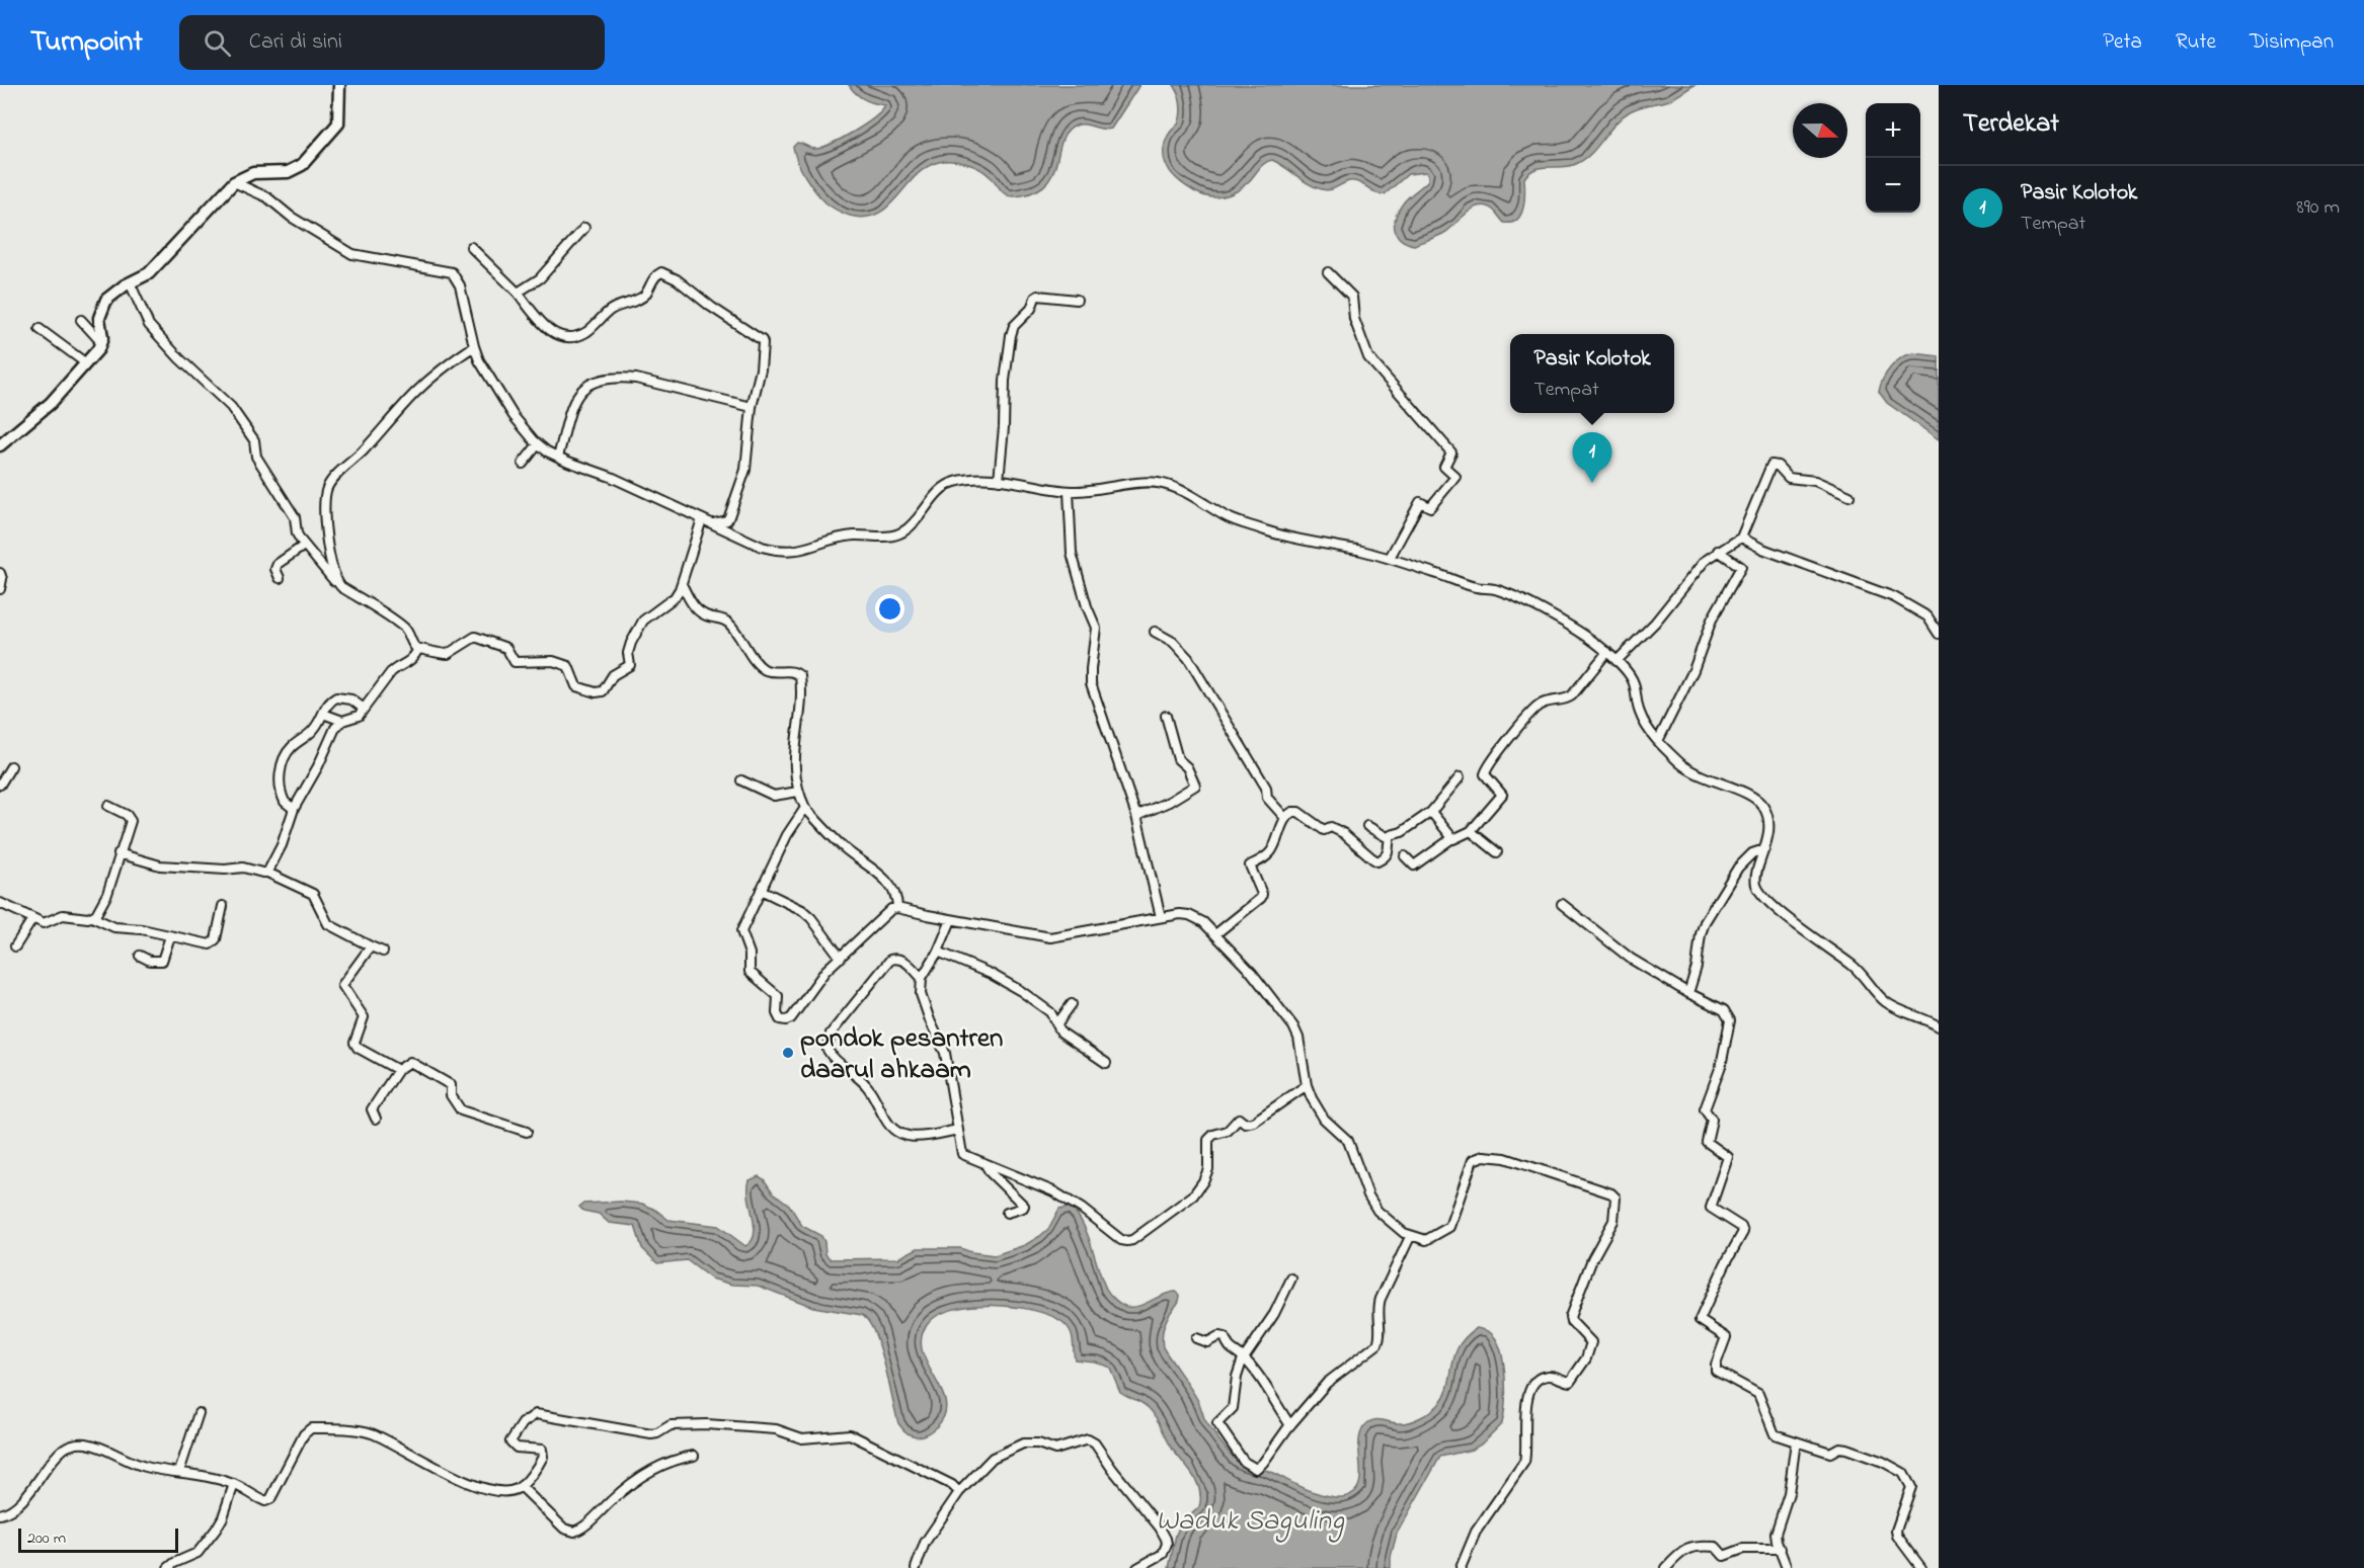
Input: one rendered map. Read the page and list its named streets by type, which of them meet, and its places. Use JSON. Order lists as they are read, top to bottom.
{
  "water": ["Waduk Saguling"],
  "places": ["pondok pesantren daarul ahkaam"],
  "scale_bar": "200 m",
  "north": "right",
  "page": {
    "header": "Turnpoint",
    "search": "Cari di sini",
    "nav": ["Peta", "Rute", "Disimpan"],
    "heading": "Terdekat",
    "map_buttons": ["+", "−"],
    "list": [
      {
        "mark": "1",
        "name": "Pasir Kolotok",
        "note": "Tempat",
        "value": "890 m"
      }
    ],
    "popup": ["Pasir Kolotok", "Tempat"],
    "pins": "1",
    "scale": "200 m"
  }
}
